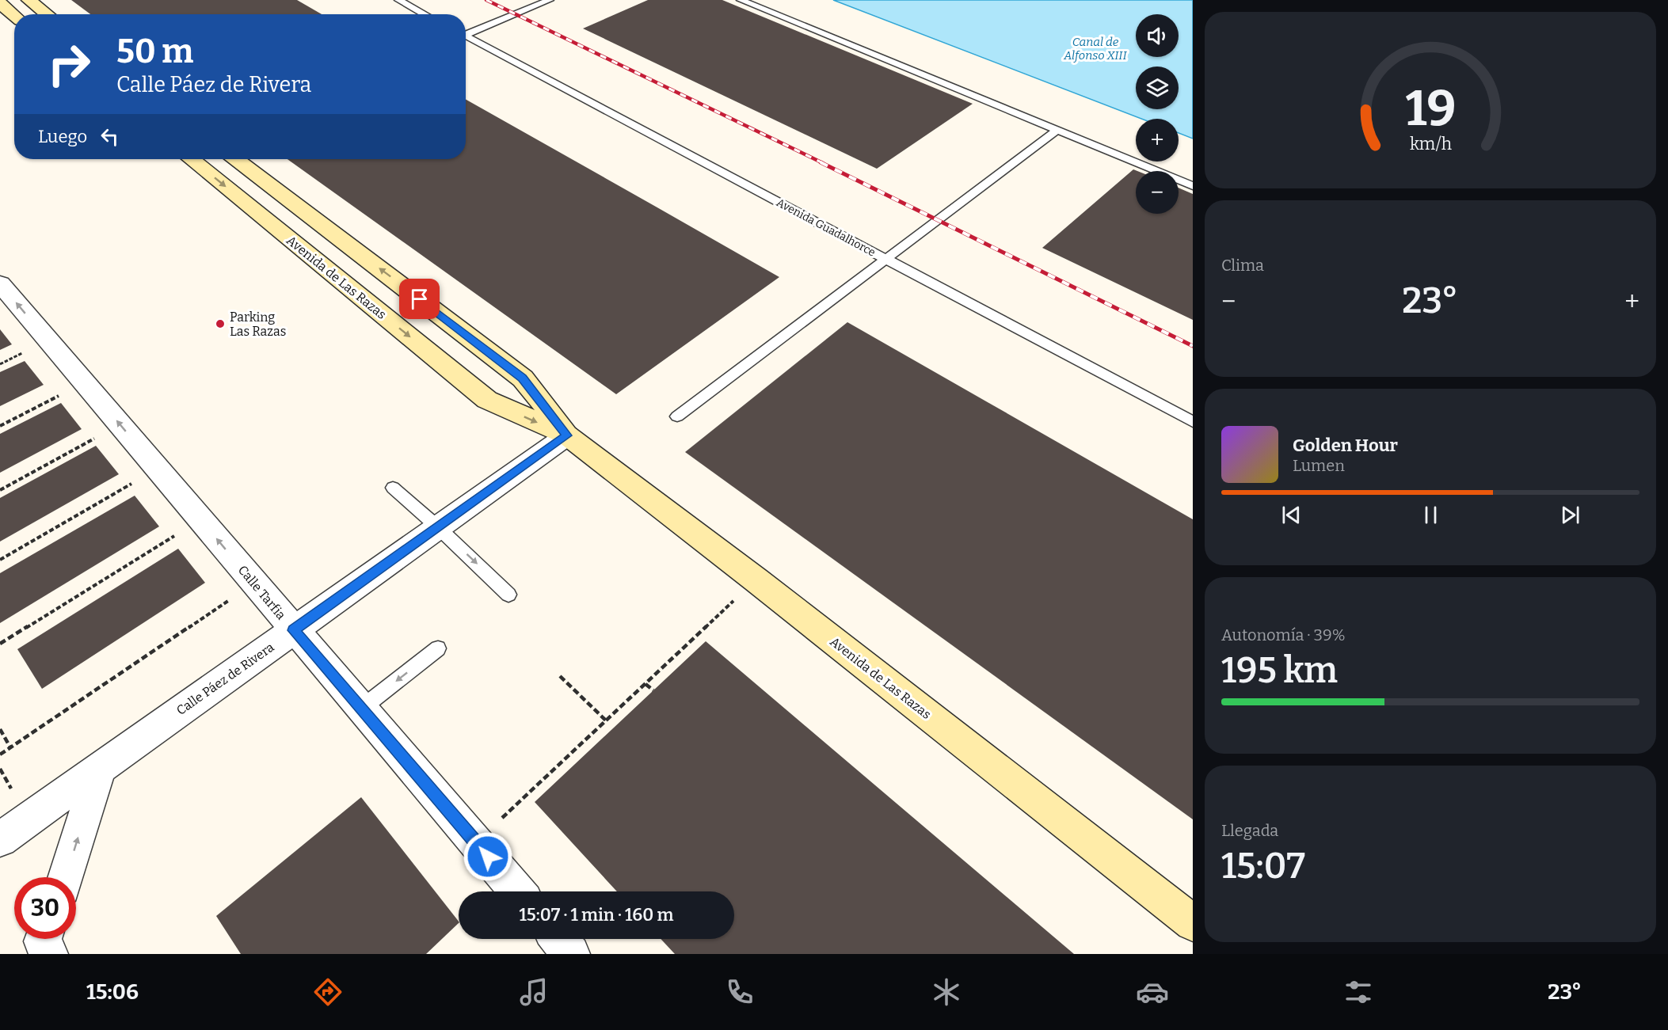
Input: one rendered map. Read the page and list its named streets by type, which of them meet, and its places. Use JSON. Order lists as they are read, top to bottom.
{
  "streets": {
    "main road": ["Avenida de Las Razas"],
    "street": ["Calle Tarfia", "Calle Páez de Rivera"],
    "lane": ["Avenida Guadalhorce"]
  },
  "crossings": [
    ["Avenida de Las Razas", "Calle Páez de Rivera"],
    ["Calle Tarfia", "Calle Páez de Rivera"]
  ],
  "one_way": ["Calle Tarfia"],
  "water": ["Canal de Alfonso XIII"],
  "places": ["Parking Las Razas"],
  "page": {
    "map_buttons": ["+", "−"],
    "turn": ["50 m", "Calle Páez de Rivera"],
    "then": "Luego",
    "tile": [
      "Clima",
      ["Autonomía · 39%", "195 km"],
      ["Llegada", "15:07"]
    ],
    "heat": ["−", "23°", "+"],
    "song": ["Golden Hour", "Lumen"],
    "limit": "30",
    "trip": "15:07 · 1 min · 160 m",
    "tabs": ["15:06", "23°"],
    "gauge": ["19", "km/h"]
  }
}
